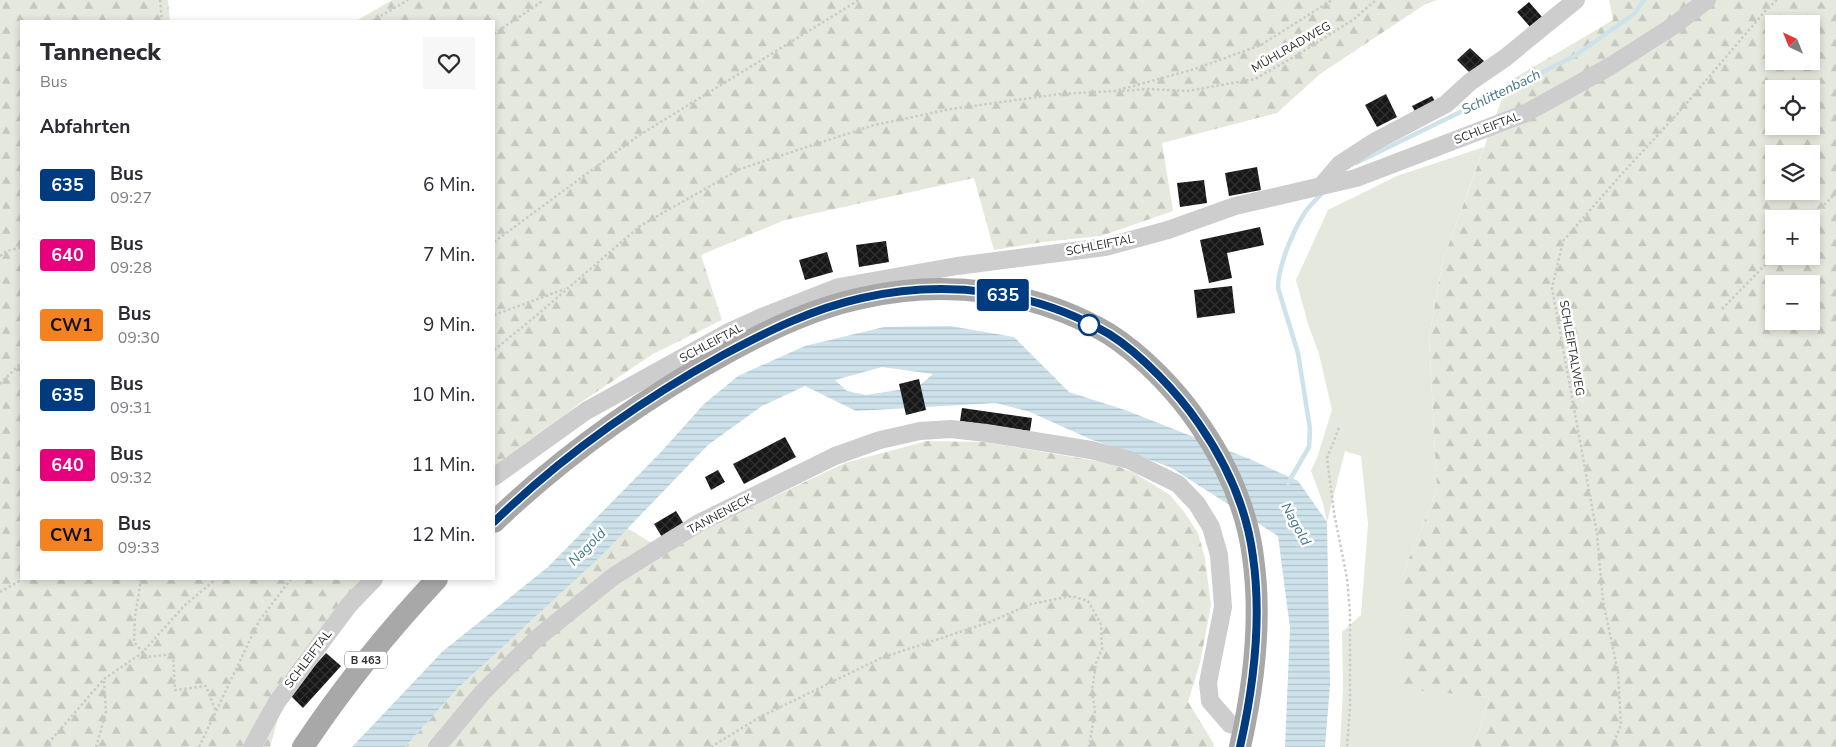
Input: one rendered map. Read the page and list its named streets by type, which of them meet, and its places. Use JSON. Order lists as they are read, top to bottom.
{
  "streets": {
    "main road": ["B 463"],
    "street": ["SCHLEIFTAL", "TANNENECK"],
    "path": ["MÜHLRADWEG", "SCHLEIFTALWEG"]
  },
  "water": ["Schlittenbach", "Nagold"],
  "lines": ["bus line 635"],
  "north": "top left",
  "page": {
    "on_map": "635",
    "map_buttons": ["+", "−"],
    "heading": [
      ["Tanneneck", "Bus"],
      "Abfahrten"
    ],
    "list": [
      {
        "mark": "635",
        "name": "Bus",
        "note": "09:27",
        "value": "6 Min."
      },
      {
        "mark": "640",
        "name": "Bus",
        "note": "09:28",
        "value": "7 Min."
      },
      {
        "mark": "CW1",
        "name": "Bus",
        "note": "09:30",
        "value": "9 Min."
      },
      {
        "mark": "635",
        "name": "Bus",
        "note": "09:31",
        "value": "10 Min."
      },
      {
        "mark": "640",
        "name": "Bus",
        "note": "09:32",
        "value": "11 Min."
      },
      {
        "mark": "CW1",
        "name": "Bus",
        "note": "09:33",
        "value": "12 Min."
      }
    ]
  }
}
